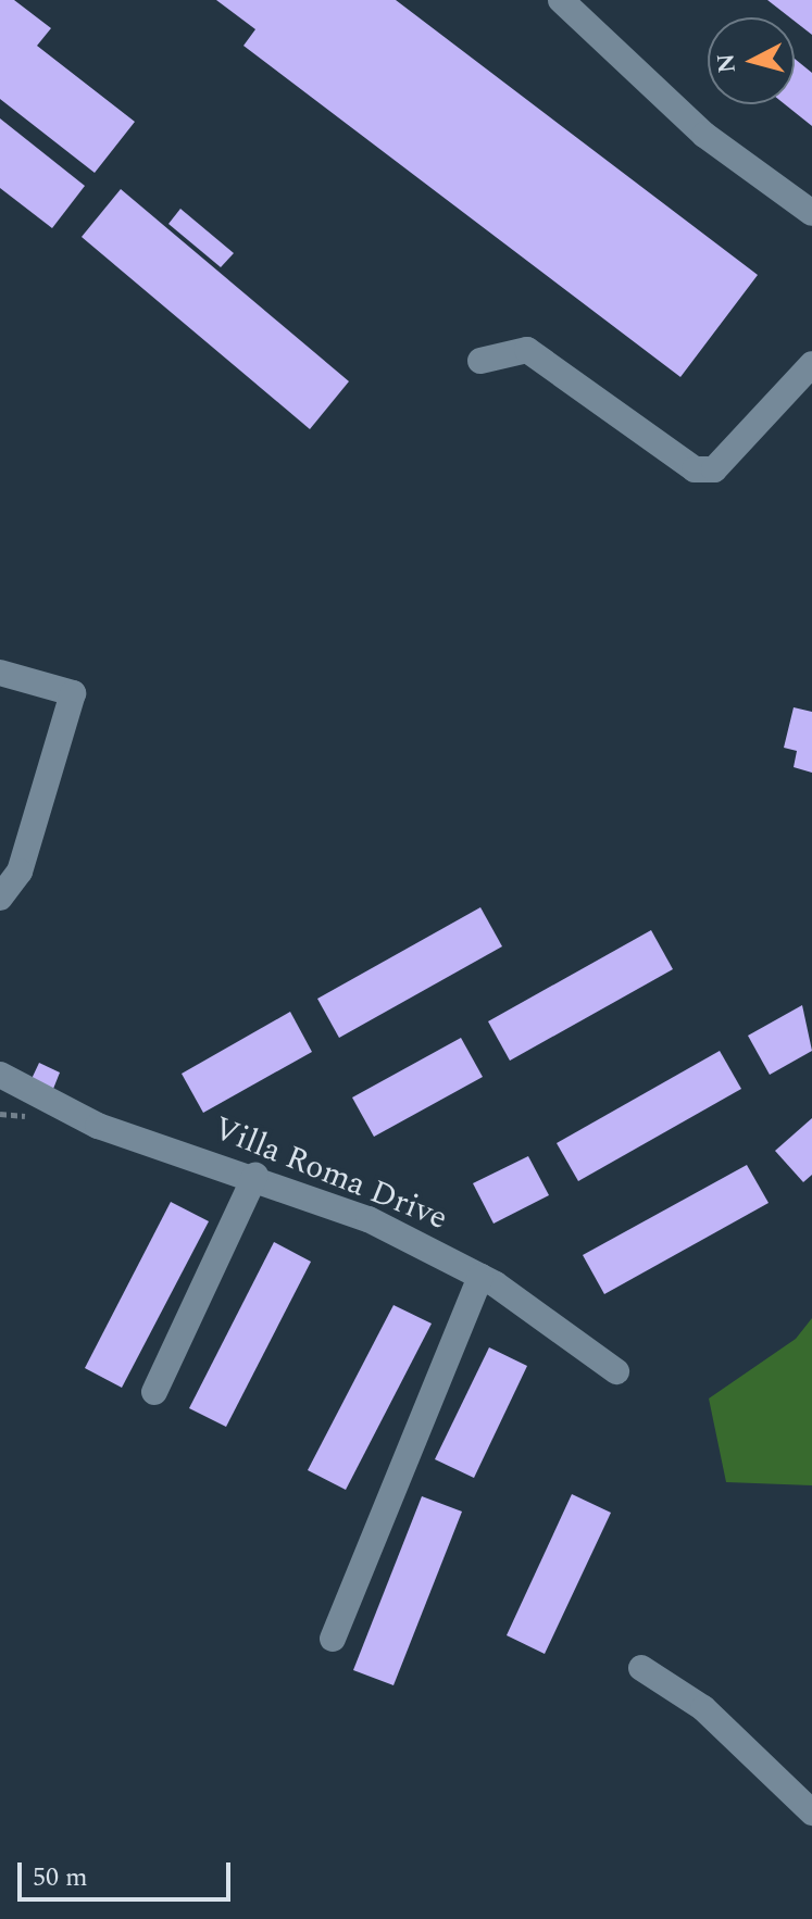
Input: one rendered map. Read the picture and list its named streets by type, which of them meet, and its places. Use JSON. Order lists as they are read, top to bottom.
{
  "streets": {
    "street": ["Villa Roma Drive"]
  },
  "scale_bar": "50 m",
  "north": "left"
}
